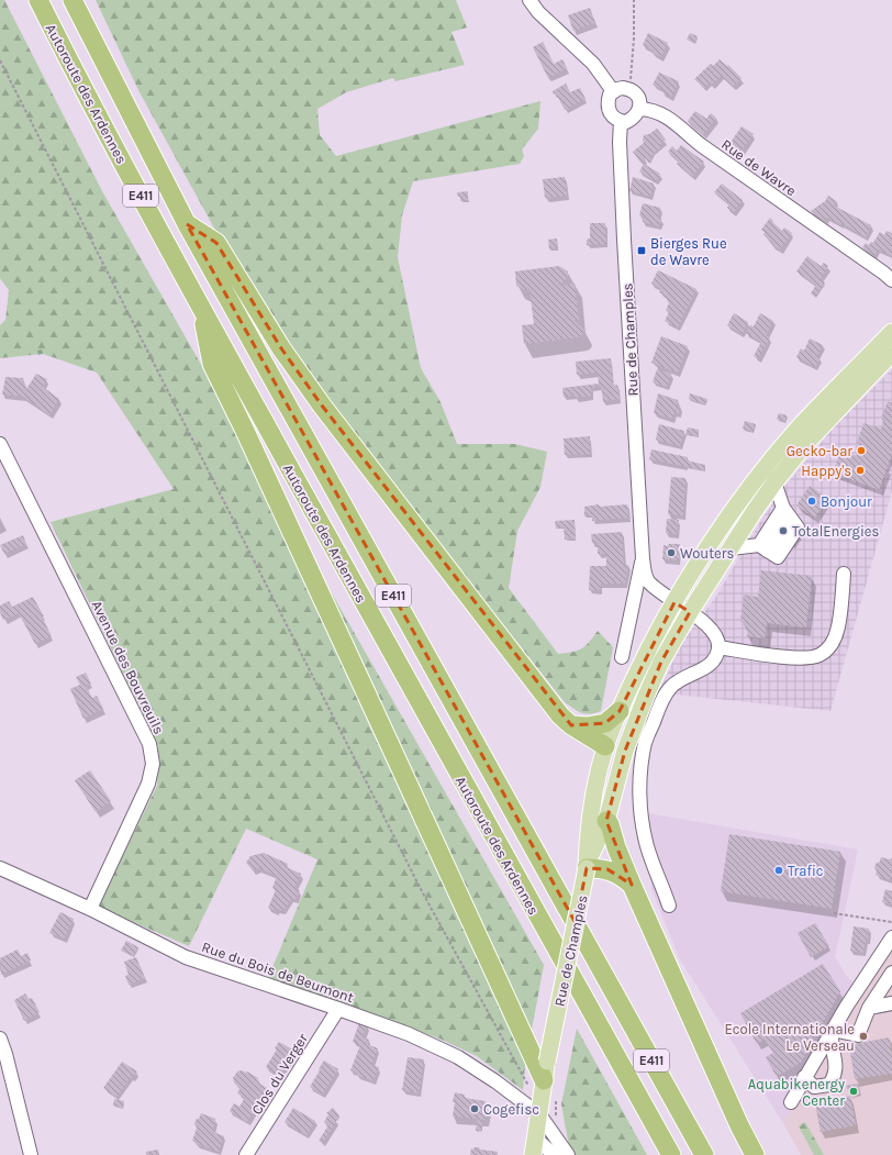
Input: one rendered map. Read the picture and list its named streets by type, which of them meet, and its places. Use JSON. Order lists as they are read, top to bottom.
{
  "streets": {
    "highway": ["Autoroute des Ardennes", "E411"],
    "main road": ["Rue de Champles"],
    "street": [
      "Rue de Wavre",
      "Avenue des Bouvreuils",
      "Rue du Bois de Beumont",
      "Clos du Verger"
    ]
  },
  "crossings": [
    ["Rue de Wavre", "Rue de Champles"],
    ["Rue de Champles", "Rue du Bois de Beumont"],
    ["Avenue des Bouvreuils", "Rue du Bois de Beumont"],
    ["Rue du Bois de Beumont", "Clos du Verger"]
  ],
  "places": {
    "transit": ["Bierges Rue de Wavre"],
    "other": [
      "Gecko-bar",
      "Happy's",
      "Bonjour",
      "TotalEnergies",
      "Wouters",
      "Trafic",
      "Ecole Internationale Le Verseau",
      "Aquabikenergy Center",
      "Cogefisc"
    ]
  }
}
